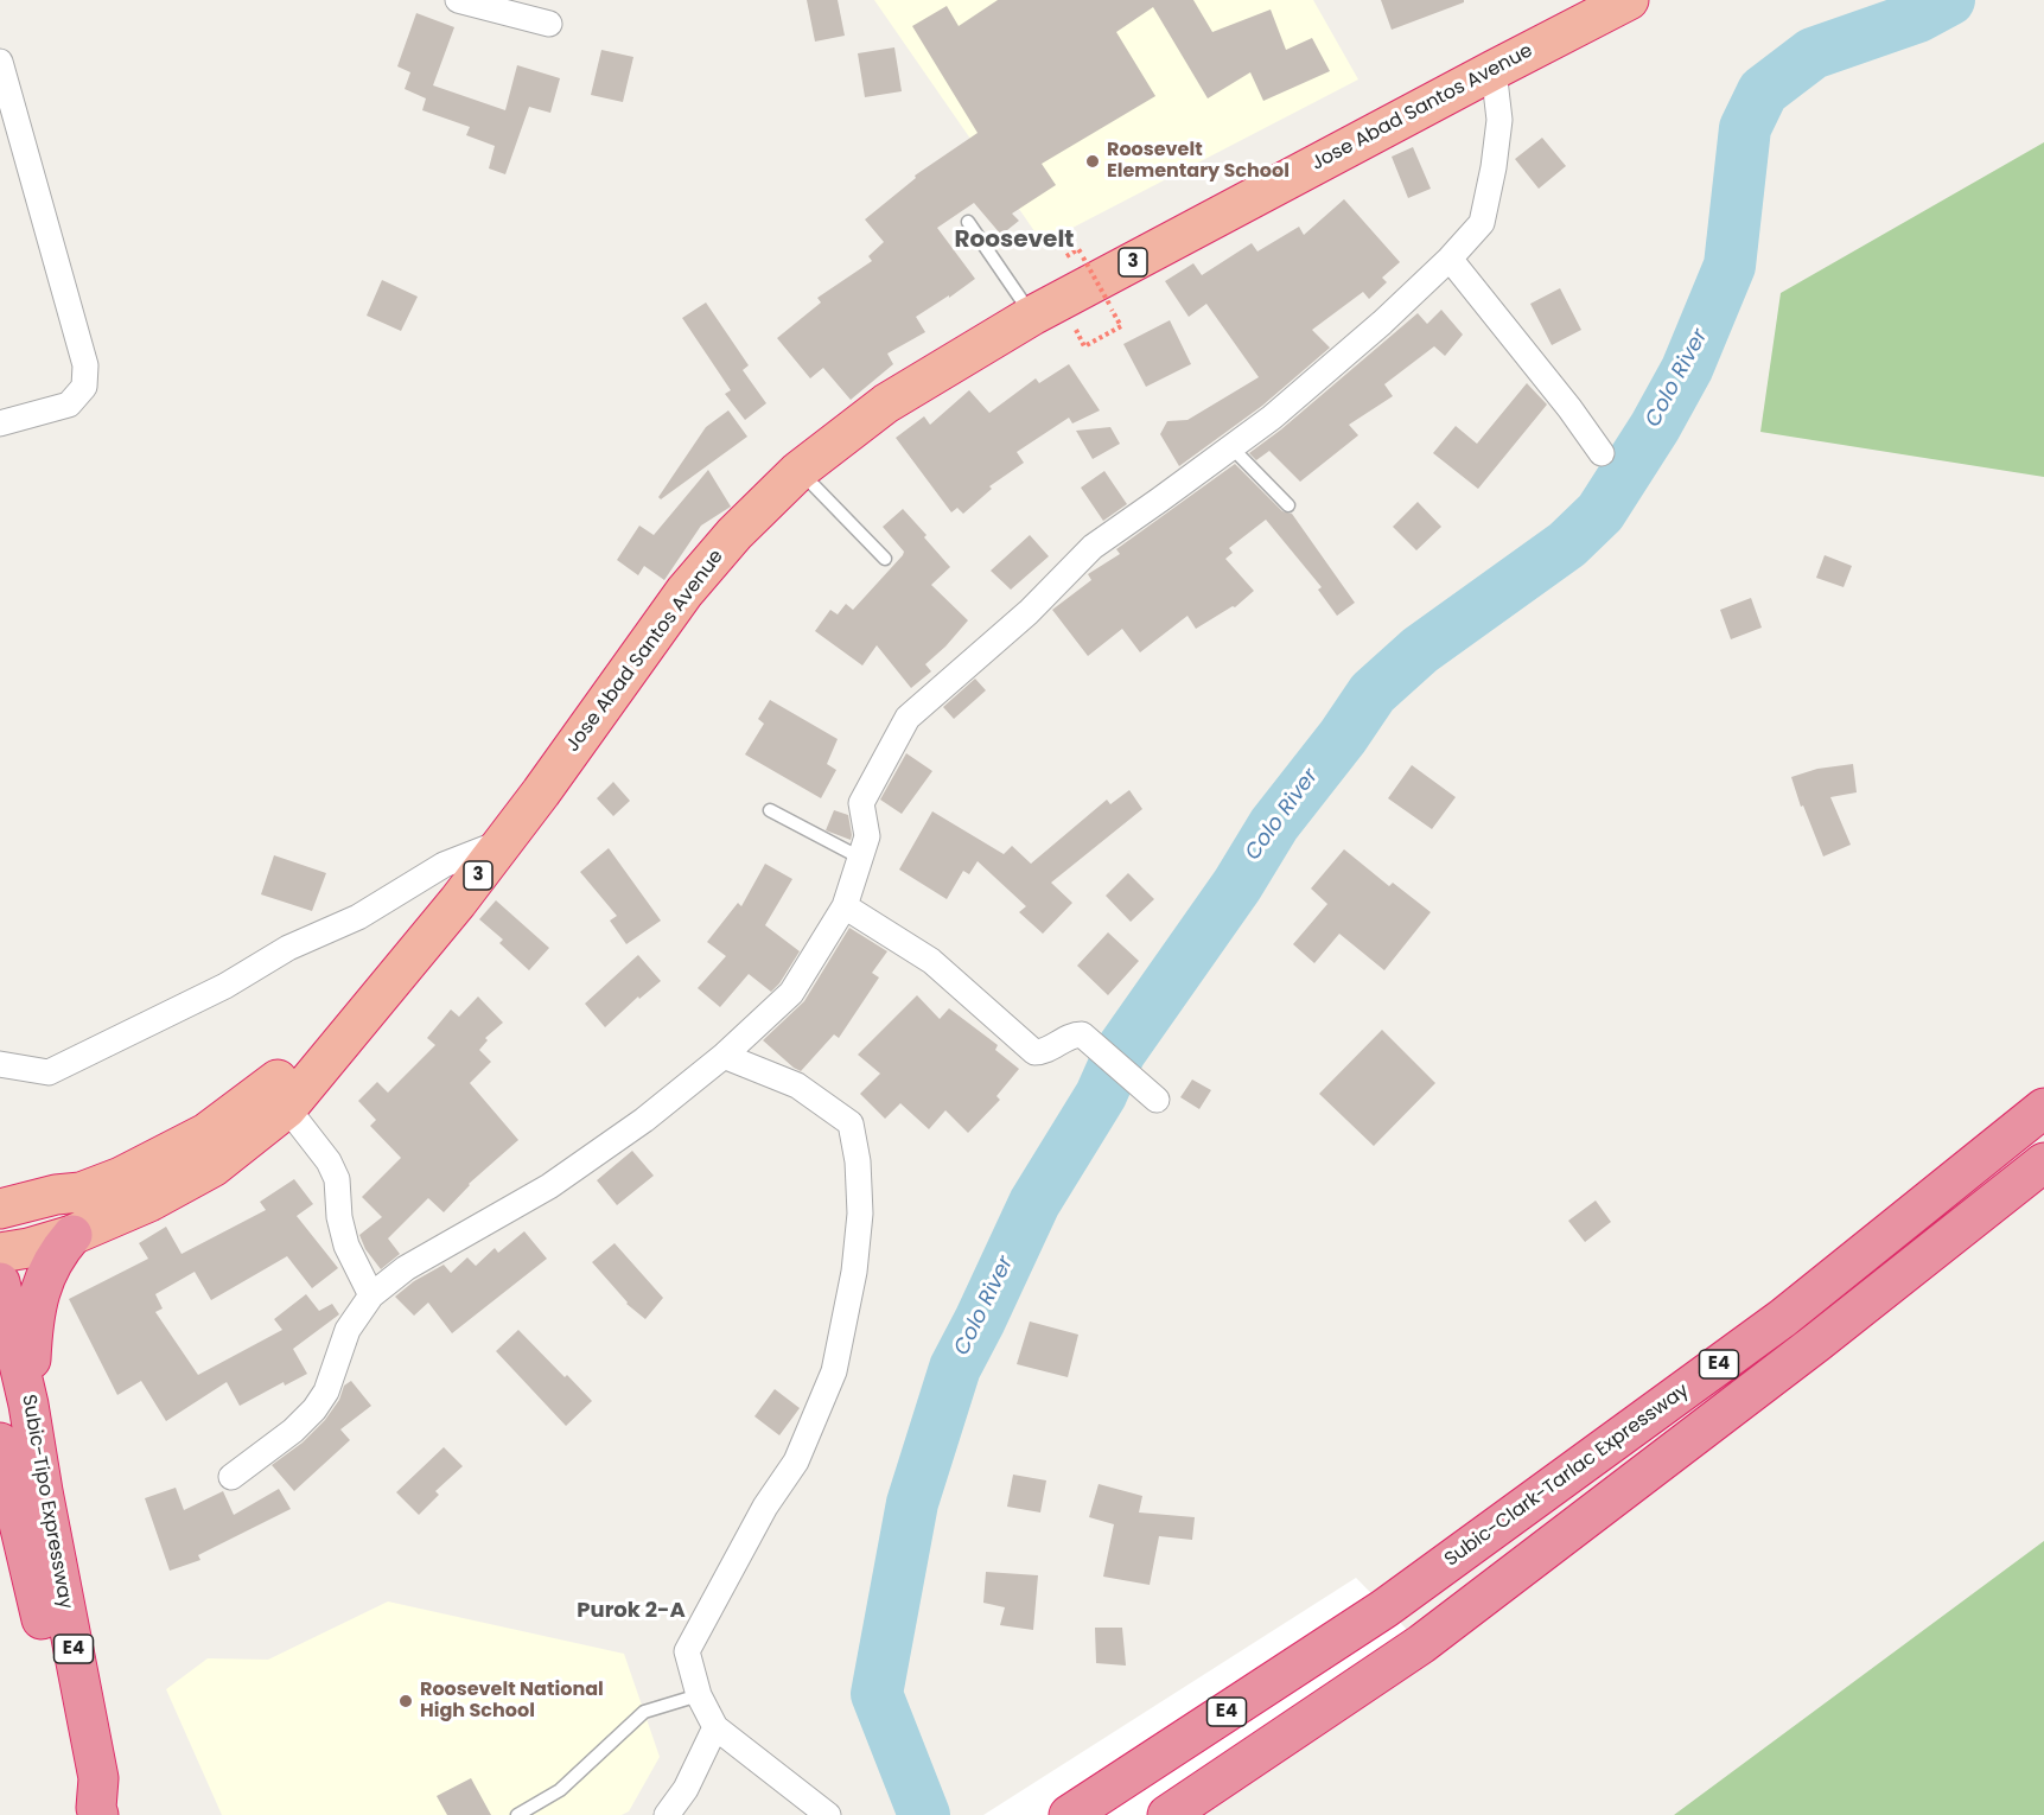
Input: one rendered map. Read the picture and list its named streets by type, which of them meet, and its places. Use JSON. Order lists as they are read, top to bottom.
{
  "streets": {
    "highway": [
      "Jose Abad Santos Avenue",
      "3",
      "E4",
      "Subic-Clark-Tarlac Expressway",
      "Subic-Tipo Expressway"
    ]
  },
  "crossings": [
    ["Jose Abad Santos Avenue", "E4"],
    ["E4", "Subic-Tipo Expressway"]
  ],
  "districts": ["Roosevelt", "Purok 2-A"],
  "water": ["Colo River"],
  "places": ["Roosevelt Elementary School", "Roosevelt National High School"]
}
